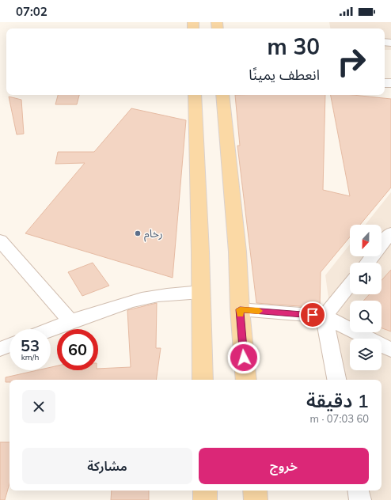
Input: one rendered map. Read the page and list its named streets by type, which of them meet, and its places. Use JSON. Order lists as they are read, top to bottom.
{
  "places": ["رخام"],
  "north": "bottom",
  "page": {
    "status": "07:02",
    "turn": ["30 m", "انعطف يمينًا"],
    "speed": "53 km/h",
    "limit": "60",
    "heading": ["1 دقيقة", "60 m · 07:03"],
    "buttons": ["خروج", "مشاركة"]
  }
}
